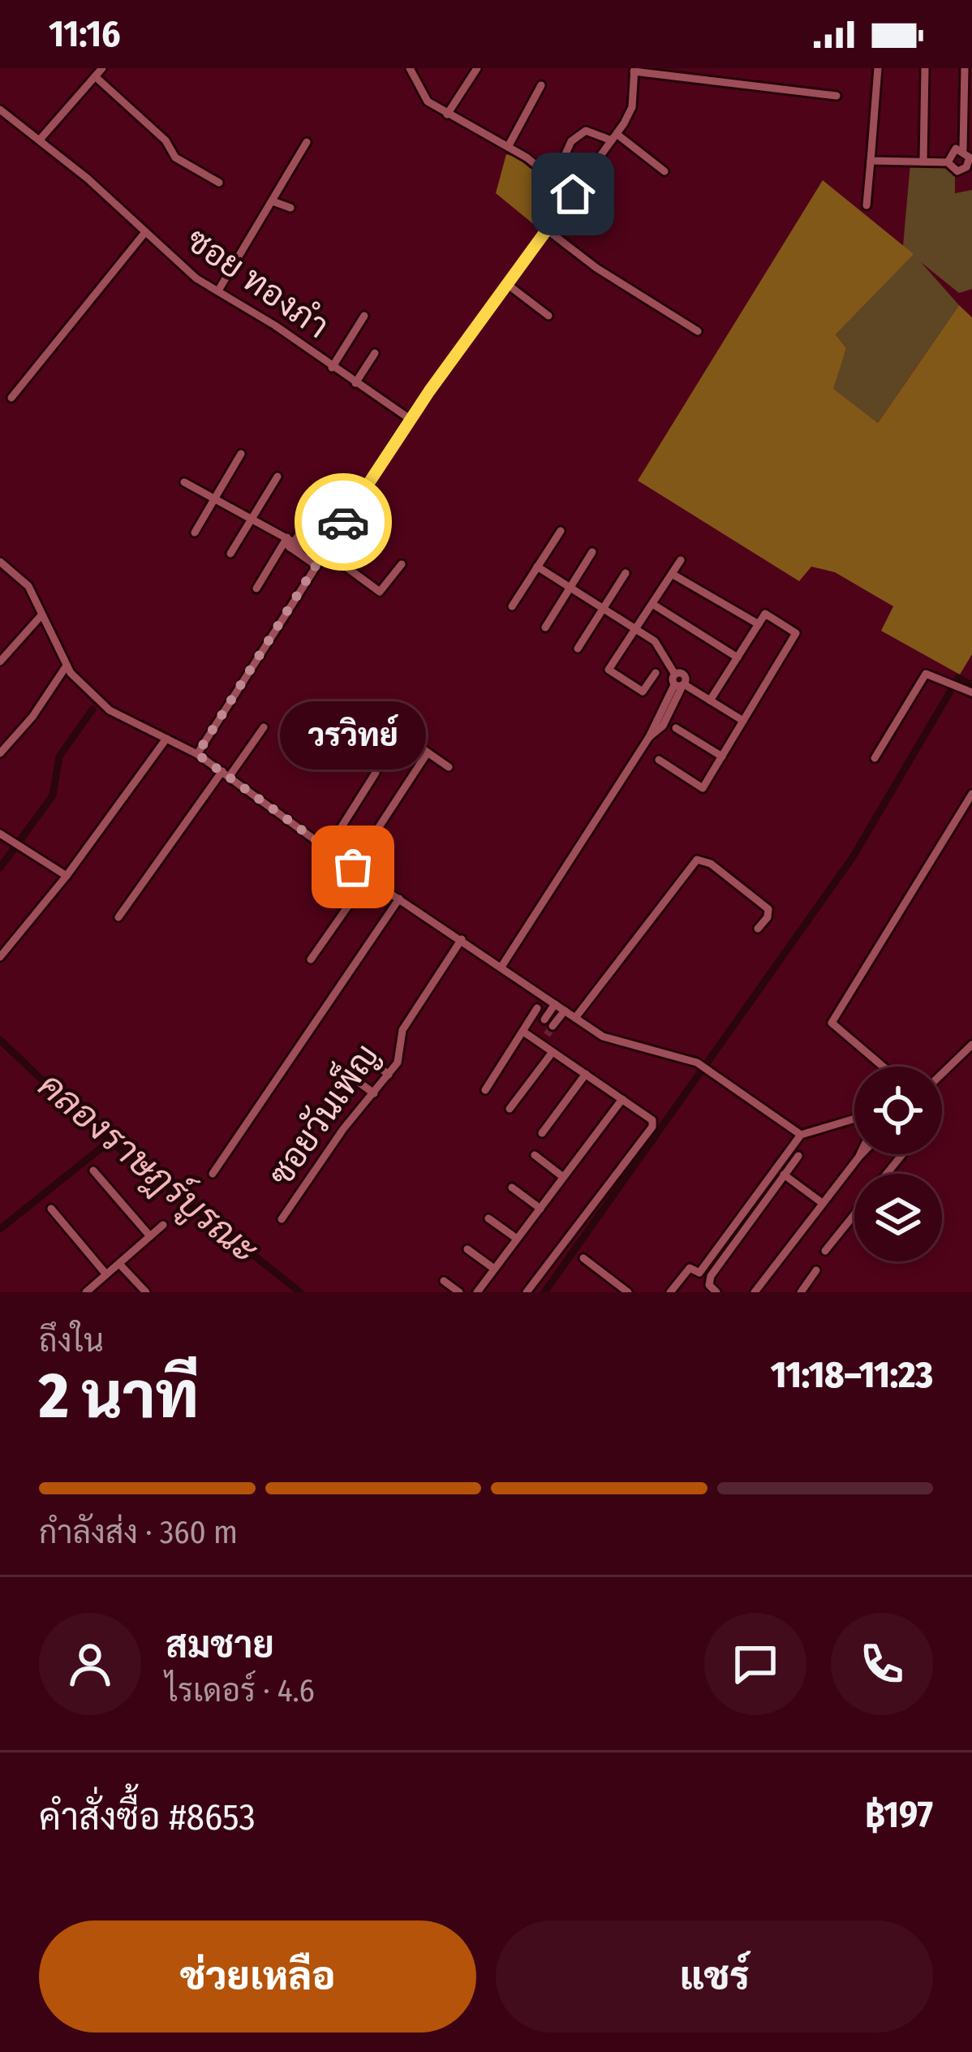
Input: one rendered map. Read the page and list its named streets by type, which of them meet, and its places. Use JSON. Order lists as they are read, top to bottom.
{
  "streets": {
    "street": ["ซอย ทองภํา", "ซอยวันเพ็ญ"]
  },
  "water": ["คลองราษฎร์บูรณะ"],
  "places": ["วรวิทย์"],
  "page": {
    "status": "11:16",
    "bubble": "วรวิทย์",
    "heading": ["2 นาที", "ถึงใน", "11:18–11:23"],
    "panel": [
      "สมชาย",
      "ไรเดอร์ · 4.6",
      "คำสั่งซื้อ #8653",
      "฿197"
    ],
    "bar": "กำลังส่ง · 360 m",
    "buttons": ["ช่วยเหลือ", "แชร์"]
  }
}
